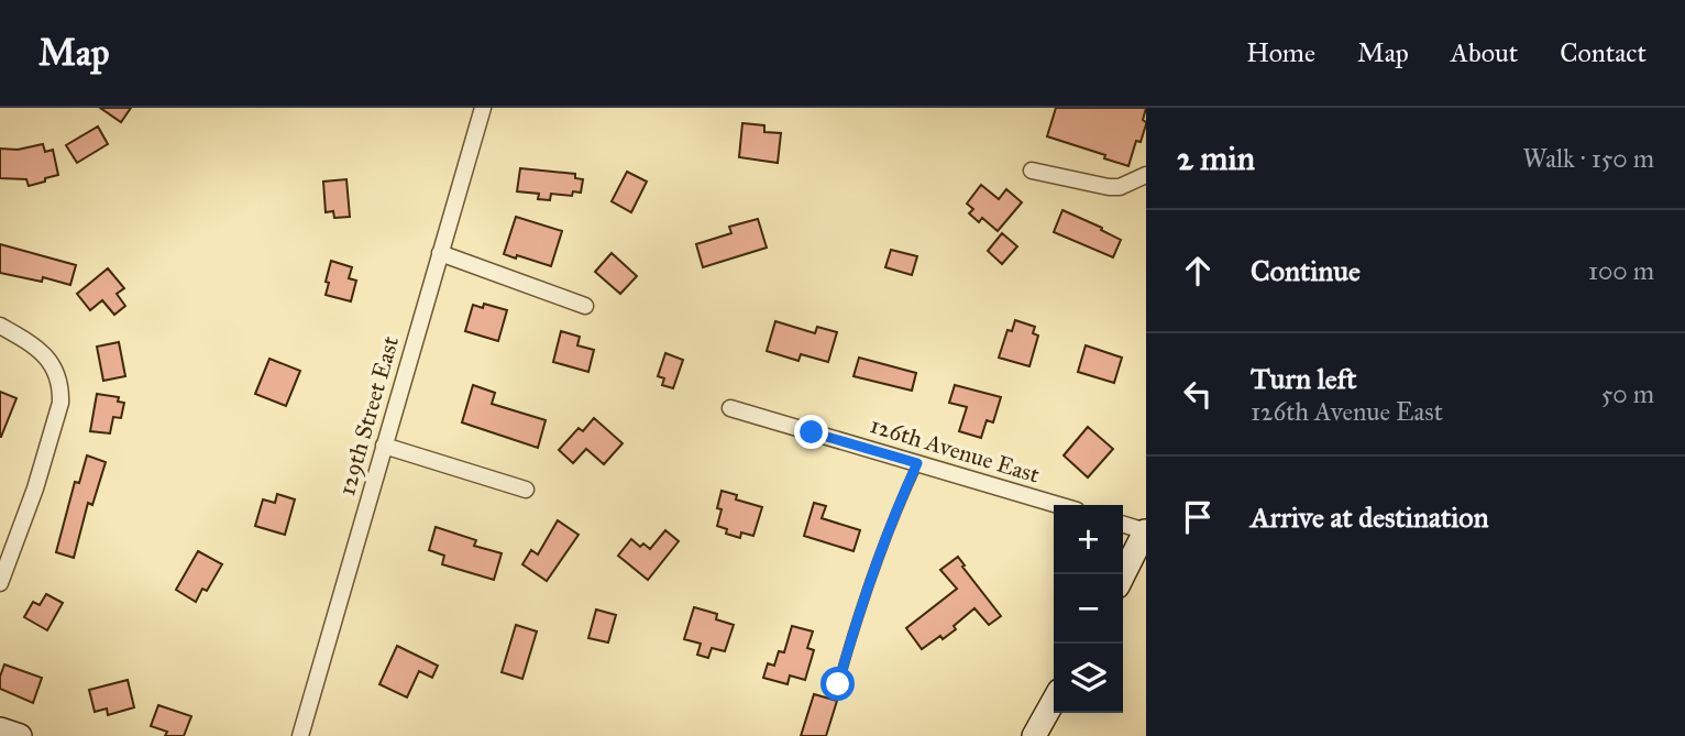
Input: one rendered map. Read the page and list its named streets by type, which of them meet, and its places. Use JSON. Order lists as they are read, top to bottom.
{
  "streets": {
    "street": ["129th Street East", "126th Avenue East"]
  },
  "page": {
    "header": "Map",
    "nav": [
      "Home",
      "Map",
      "About",
      "Contact"
    ],
    "heading": ["2 min", "Walk · 150 m"],
    "list": [
      ["Continue", "100 m"],
      ["Turn left", "126th Avenue East", "50 m"],
      "Arrive at destination"
    ],
    "map_buttons": ["+", "−"]
  }
}
